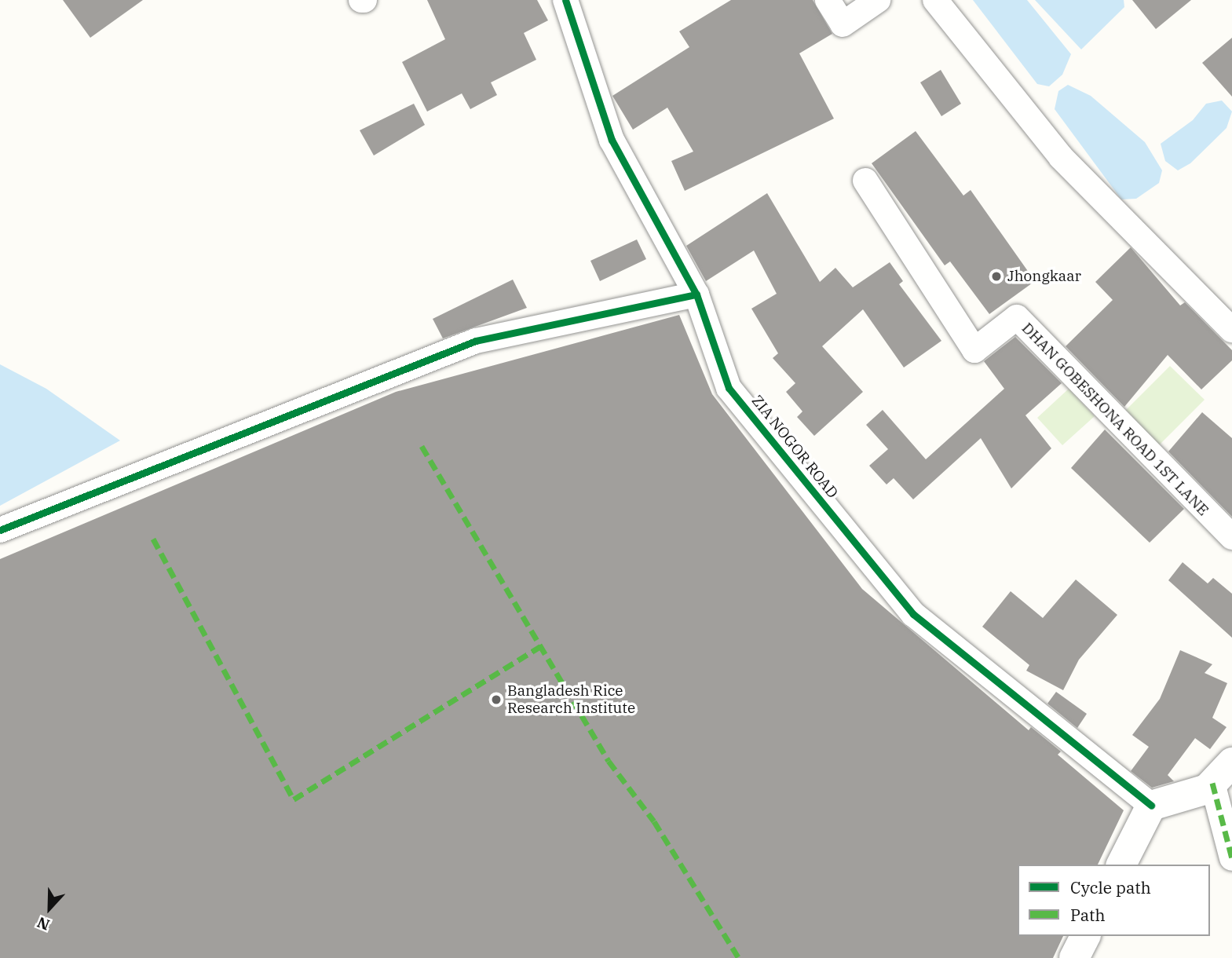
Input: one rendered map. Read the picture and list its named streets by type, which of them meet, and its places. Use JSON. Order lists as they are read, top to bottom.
{
  "streets": {
    "street": ["DHAN GOBESHONA ROAD 1ST LANE", "ZIA NOGOR ROAD"]
  },
  "places": ["Jhongkaar", "Bangladesh Rice Research Institute"],
  "legend": ["Cycle path", "Path"],
  "north": "bottom"
}
